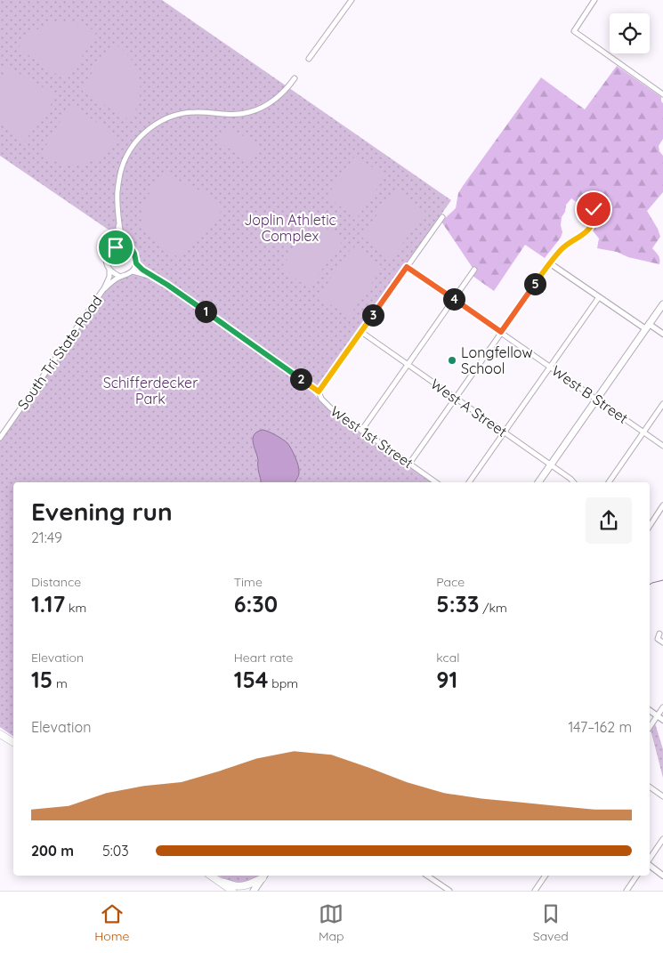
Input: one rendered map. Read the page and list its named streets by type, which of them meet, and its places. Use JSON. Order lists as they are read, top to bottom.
{
  "streets": {
    "street": [
      "South Tri State Road",
      "West B Street",
      "West A Street",
      "West 1st Street"
    ]
  },
  "crossings": [
    ["South Tri State Road", "West 1st Street"]
  ],
  "parks": ["Joplin Athletic Complex", "Schifferdecker Park"],
  "places": ["Longfellow School"],
  "page": {
    "pins": [
      "5",
      "4",
      "1",
      "3",
      "2"
    ],
    "heading": ["Evening run", "21:49"],
    "stats": [
      ["Distance", "1.17 km"],
      ["Time", "6:30"],
      ["Pace", "5:33 /km"],
      ["Elevation", "15 m"],
      ["Heart rate", "154 bpm"],
      ["kcal", "91"]
    ],
    "chart": ["Elevation", "147–162 m"],
    "list": [
      {
        "name": "200 m",
        "note": "5:03"
      }
    ],
    "tabs": ["Home", "Map", "Saved"]
  }
}
